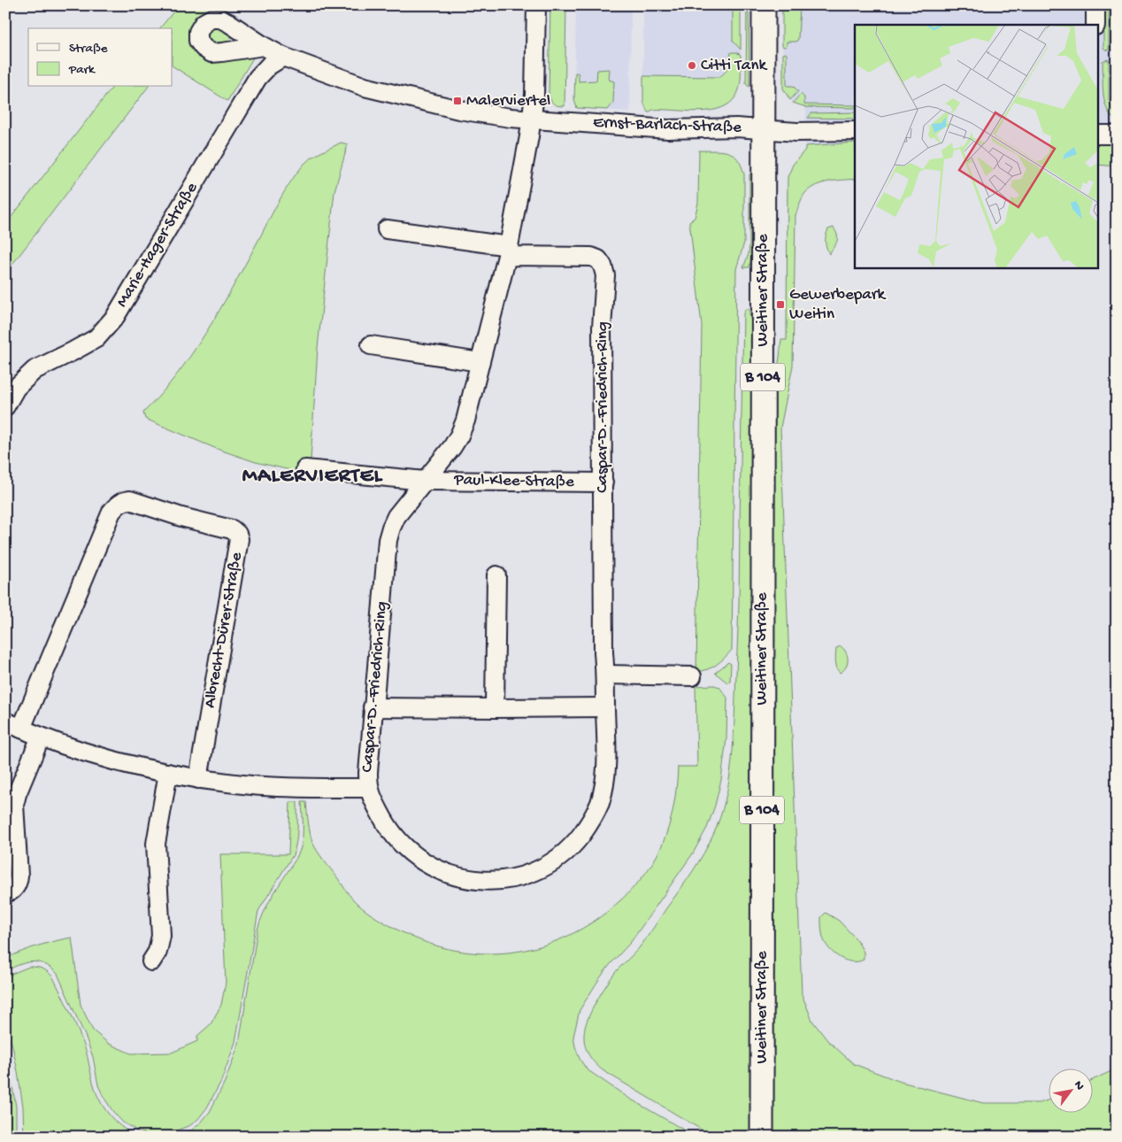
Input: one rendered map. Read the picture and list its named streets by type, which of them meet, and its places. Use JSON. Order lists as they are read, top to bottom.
{
  "streets": {
    "main road": ["Weitiner Straße", "B 104"],
    "street": [
      "Ernst-Barlach-Straße",
      "Marie-Hager-Straße",
      "Caspar-D.-Friedrich-Ring",
      "Paul-Klee-Straße",
      "Albrecht-Dürer-Straße"
    ]
  },
  "crossings": [
    ["Ernst-Barlach-Straße", "Marie-Hager-Straße"],
    ["Ernst-Barlach-Straße", "Weitiner Straße"],
    ["Ernst-Barlach-Straße", "B 104"],
    ["Ernst-Barlach-Straße", "Caspar-D.-Friedrich-Ring"],
    ["Weitiner Straße", "B 104"],
    ["Caspar-D.-Friedrich-Ring", "Paul-Klee-Straße"]
  ],
  "districts": ["MALERVIERTEL"],
  "places": {
    "other": ["Citti Tank"],
    "transit": ["Malerviertel", "Gewerbepark Weitin"]
  },
  "legend": ["Straße", "Park"],
  "north": "top right"
}
